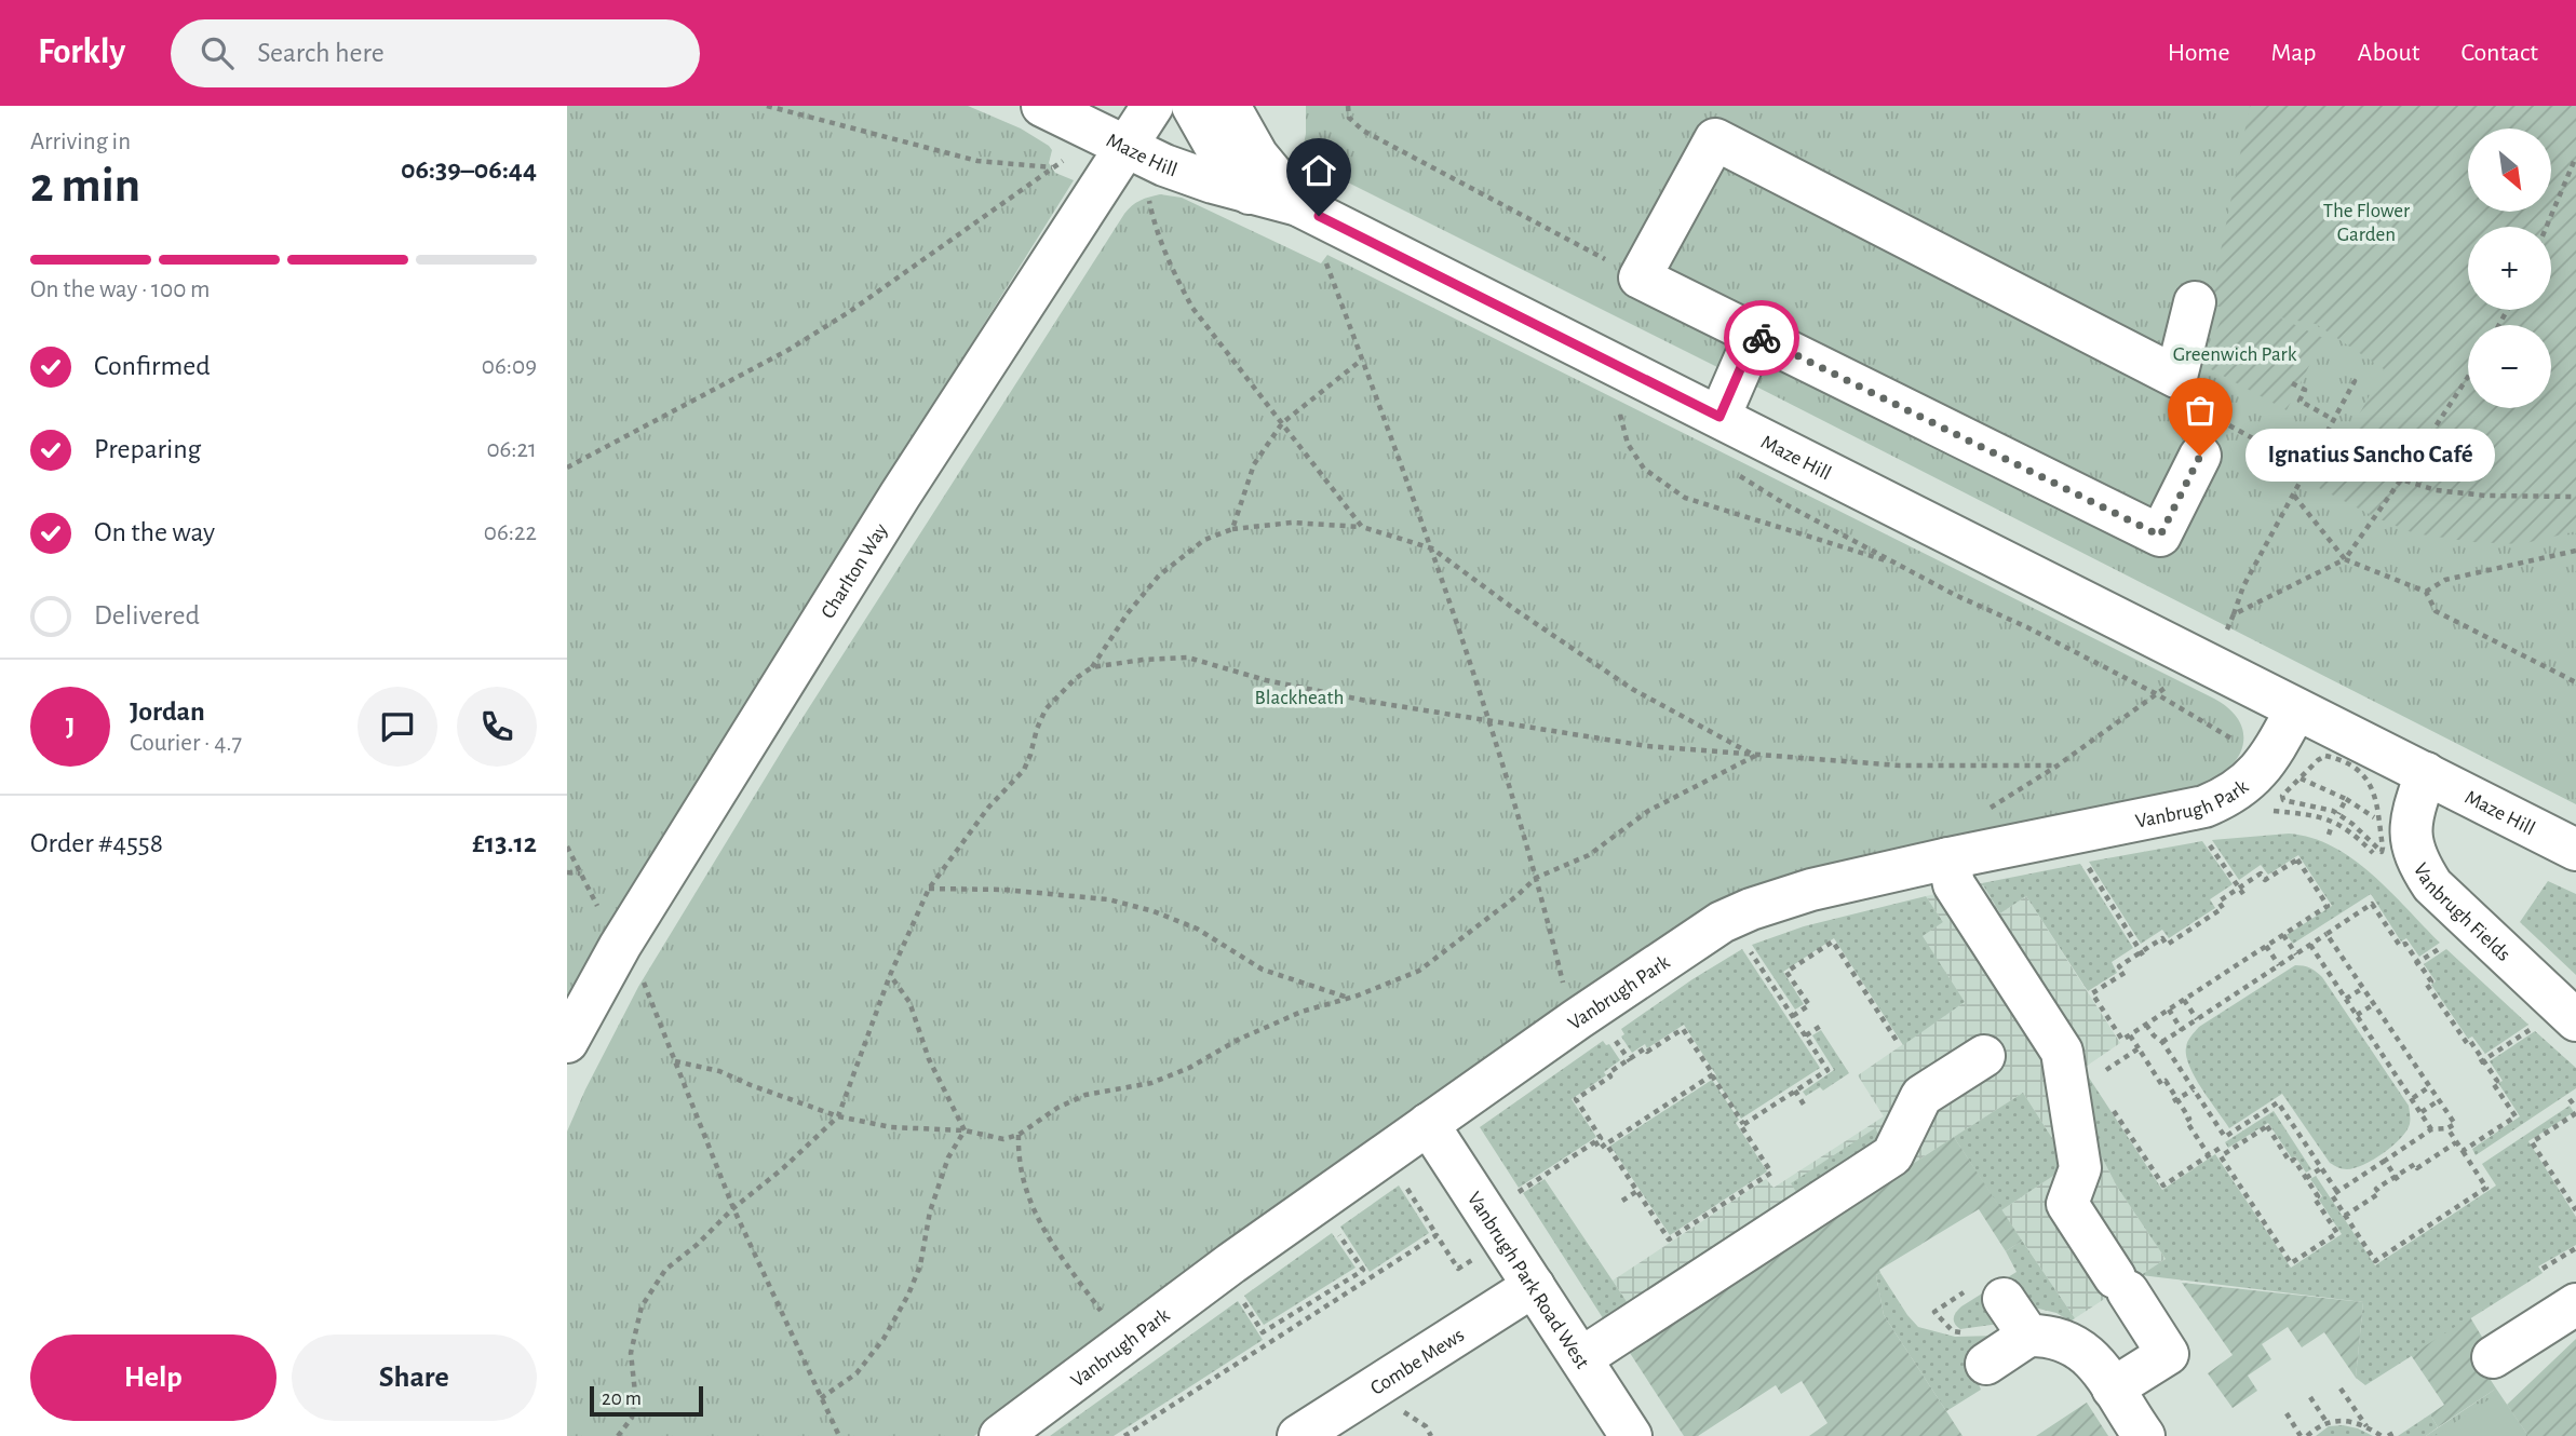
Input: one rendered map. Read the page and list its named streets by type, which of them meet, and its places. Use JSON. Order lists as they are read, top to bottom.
{
  "streets": {
    "street": [
      "Maze Hill",
      "Charlton Way",
      "Vanbrugh Park",
      "Vanbrugh Fields",
      "Vanbrugh Park Road West",
      "Combe Mews"
    ]
  },
  "crossings": [
    ["Maze Hill", "Charlton Way"],
    ["Maze Hill", "Vanbrugh Park"],
    ["Maze Hill", "Vanbrugh Fields"],
    ["Vanbrugh Park", "Vanbrugh Park Road West"],
    ["Vanbrugh Park Road West", "Combe Mews"]
  ],
  "parks": ["The Flower Garden", "Greenwich Park", "Blackheath"],
  "places": ["Ignatius Sancho Café"],
  "scale_bar": "20 m",
  "north": "bottom right",
  "page": {
    "header": "Forkly",
    "search": "Search here",
    "nav": [
      "Home",
      "Map",
      "About",
      "Contact"
    ],
    "heading": ["2 min", "Arriving in", "06:39–06:44"],
    "panel": [
      "Jordan",
      "Courier · 4.7",
      "Order #4558",
      "£13.12"
    ],
    "map_buttons": ["+", "−"],
    "bar": "On the way · 100 m",
    "list": [
      ["Confirmed", "06:09"],
      ["Preparing", "06:21"],
      ["On the way", "06:22"],
      "Delivered"
    ],
    "bubble": "Ignatius Sancho Café",
    "round": "J",
    "buttons": ["Help", "Share"],
    "scale": "20 m"
  }
}
